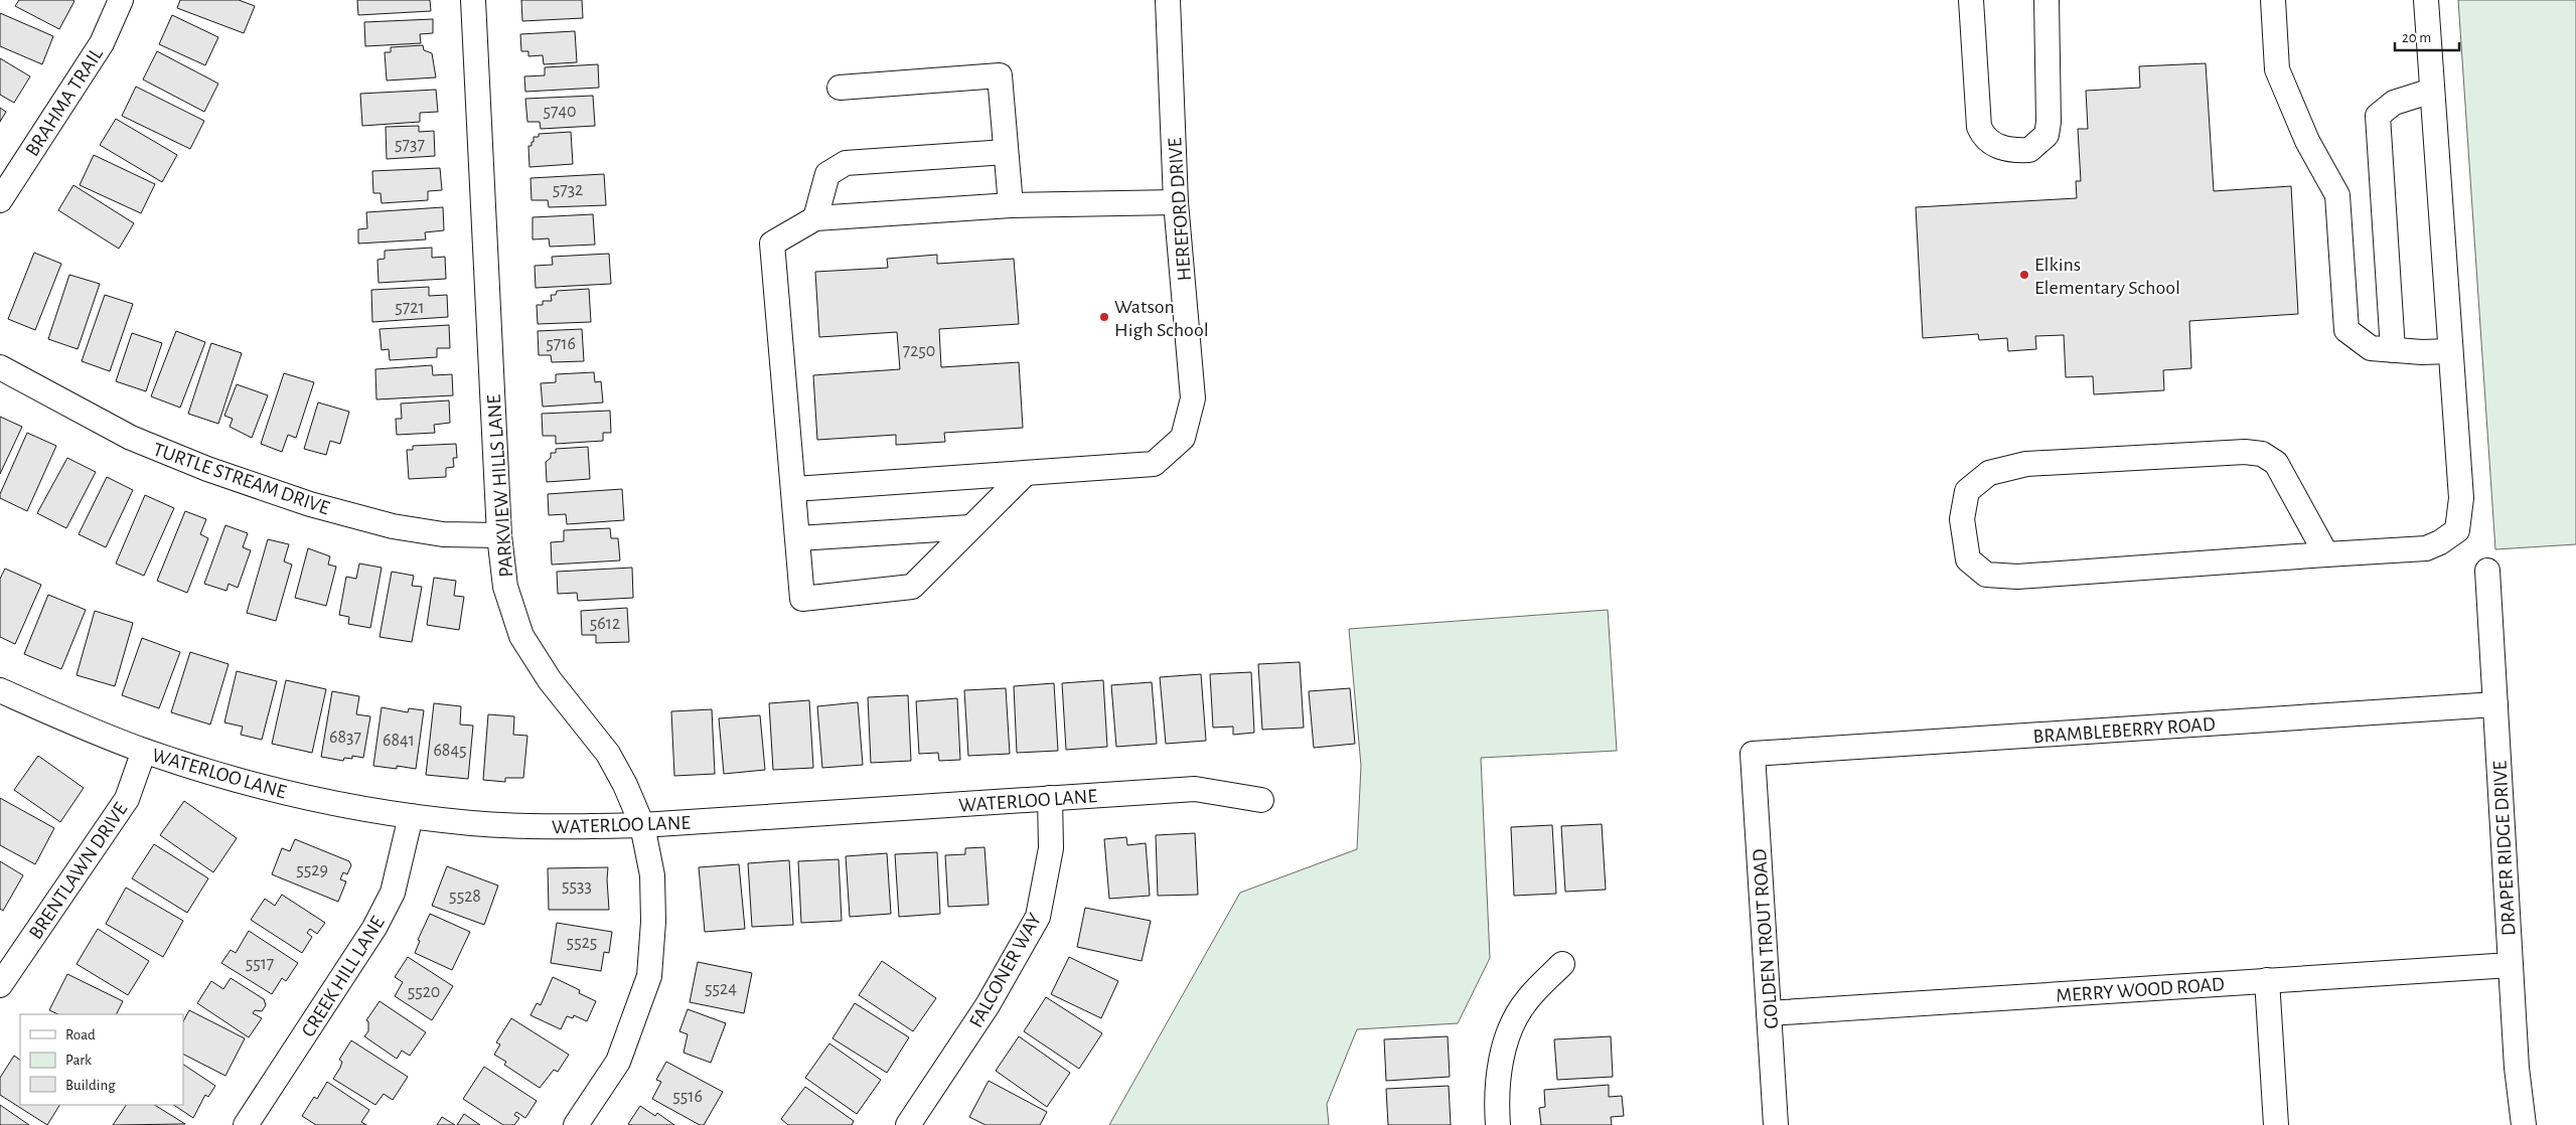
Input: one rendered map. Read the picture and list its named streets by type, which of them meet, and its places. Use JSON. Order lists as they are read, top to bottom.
{
  "streets": {
    "street": [
      "BRAHMA TRAIL",
      "HEREFORD DRIVE",
      "TURTLE STREAM DRIVE",
      "PARKVIEW HILLS LANE",
      "BRAMBLEBERRY ROAD",
      "WATERLOO LANE",
      "DRAPER RIDGE DRIVE",
      "BRENTLAWN DRIVE",
      "GOLDEN TROUT ROAD",
      "FALCONER WAY",
      "CREEK HILL LANE",
      "MERRY WOOD ROAD"
    ]
  },
  "crossings": [
    ["TURTLE STREAM DRIVE", "PARKVIEW HILLS LANE"],
    ["PARKVIEW HILLS LANE", "WATERLOO LANE"],
    ["BRAMBLEBERRY ROAD", "DRAPER RIDGE DRIVE"],
    ["BRAMBLEBERRY ROAD", "GOLDEN TROUT ROAD"],
    ["WATERLOO LANE", "BRENTLAWN DRIVE"],
    ["WATERLOO LANE", "FALCONER WAY"],
    ["WATERLOO LANE", "CREEK HILL LANE"],
    ["DRAPER RIDGE DRIVE", "MERRY WOOD ROAD"],
    ["GOLDEN TROUT ROAD", "MERRY WOOD ROAD"]
  ],
  "places": ["Elkins Elementary School", "Watson High School"],
  "house_numbers": [
    "5740",
    "5737",
    "5732",
    "5721",
    "5716",
    "7250",
    "5612",
    "6837",
    "6841",
    "6845",
    "5529",
    "5533",
    "5528",
    "5525",
    "5517",
    "5524",
    "5520",
    "5516"
  ],
  "legend": ["Road", "Park", "Building"],
  "scale_bar": "20 m"
}
